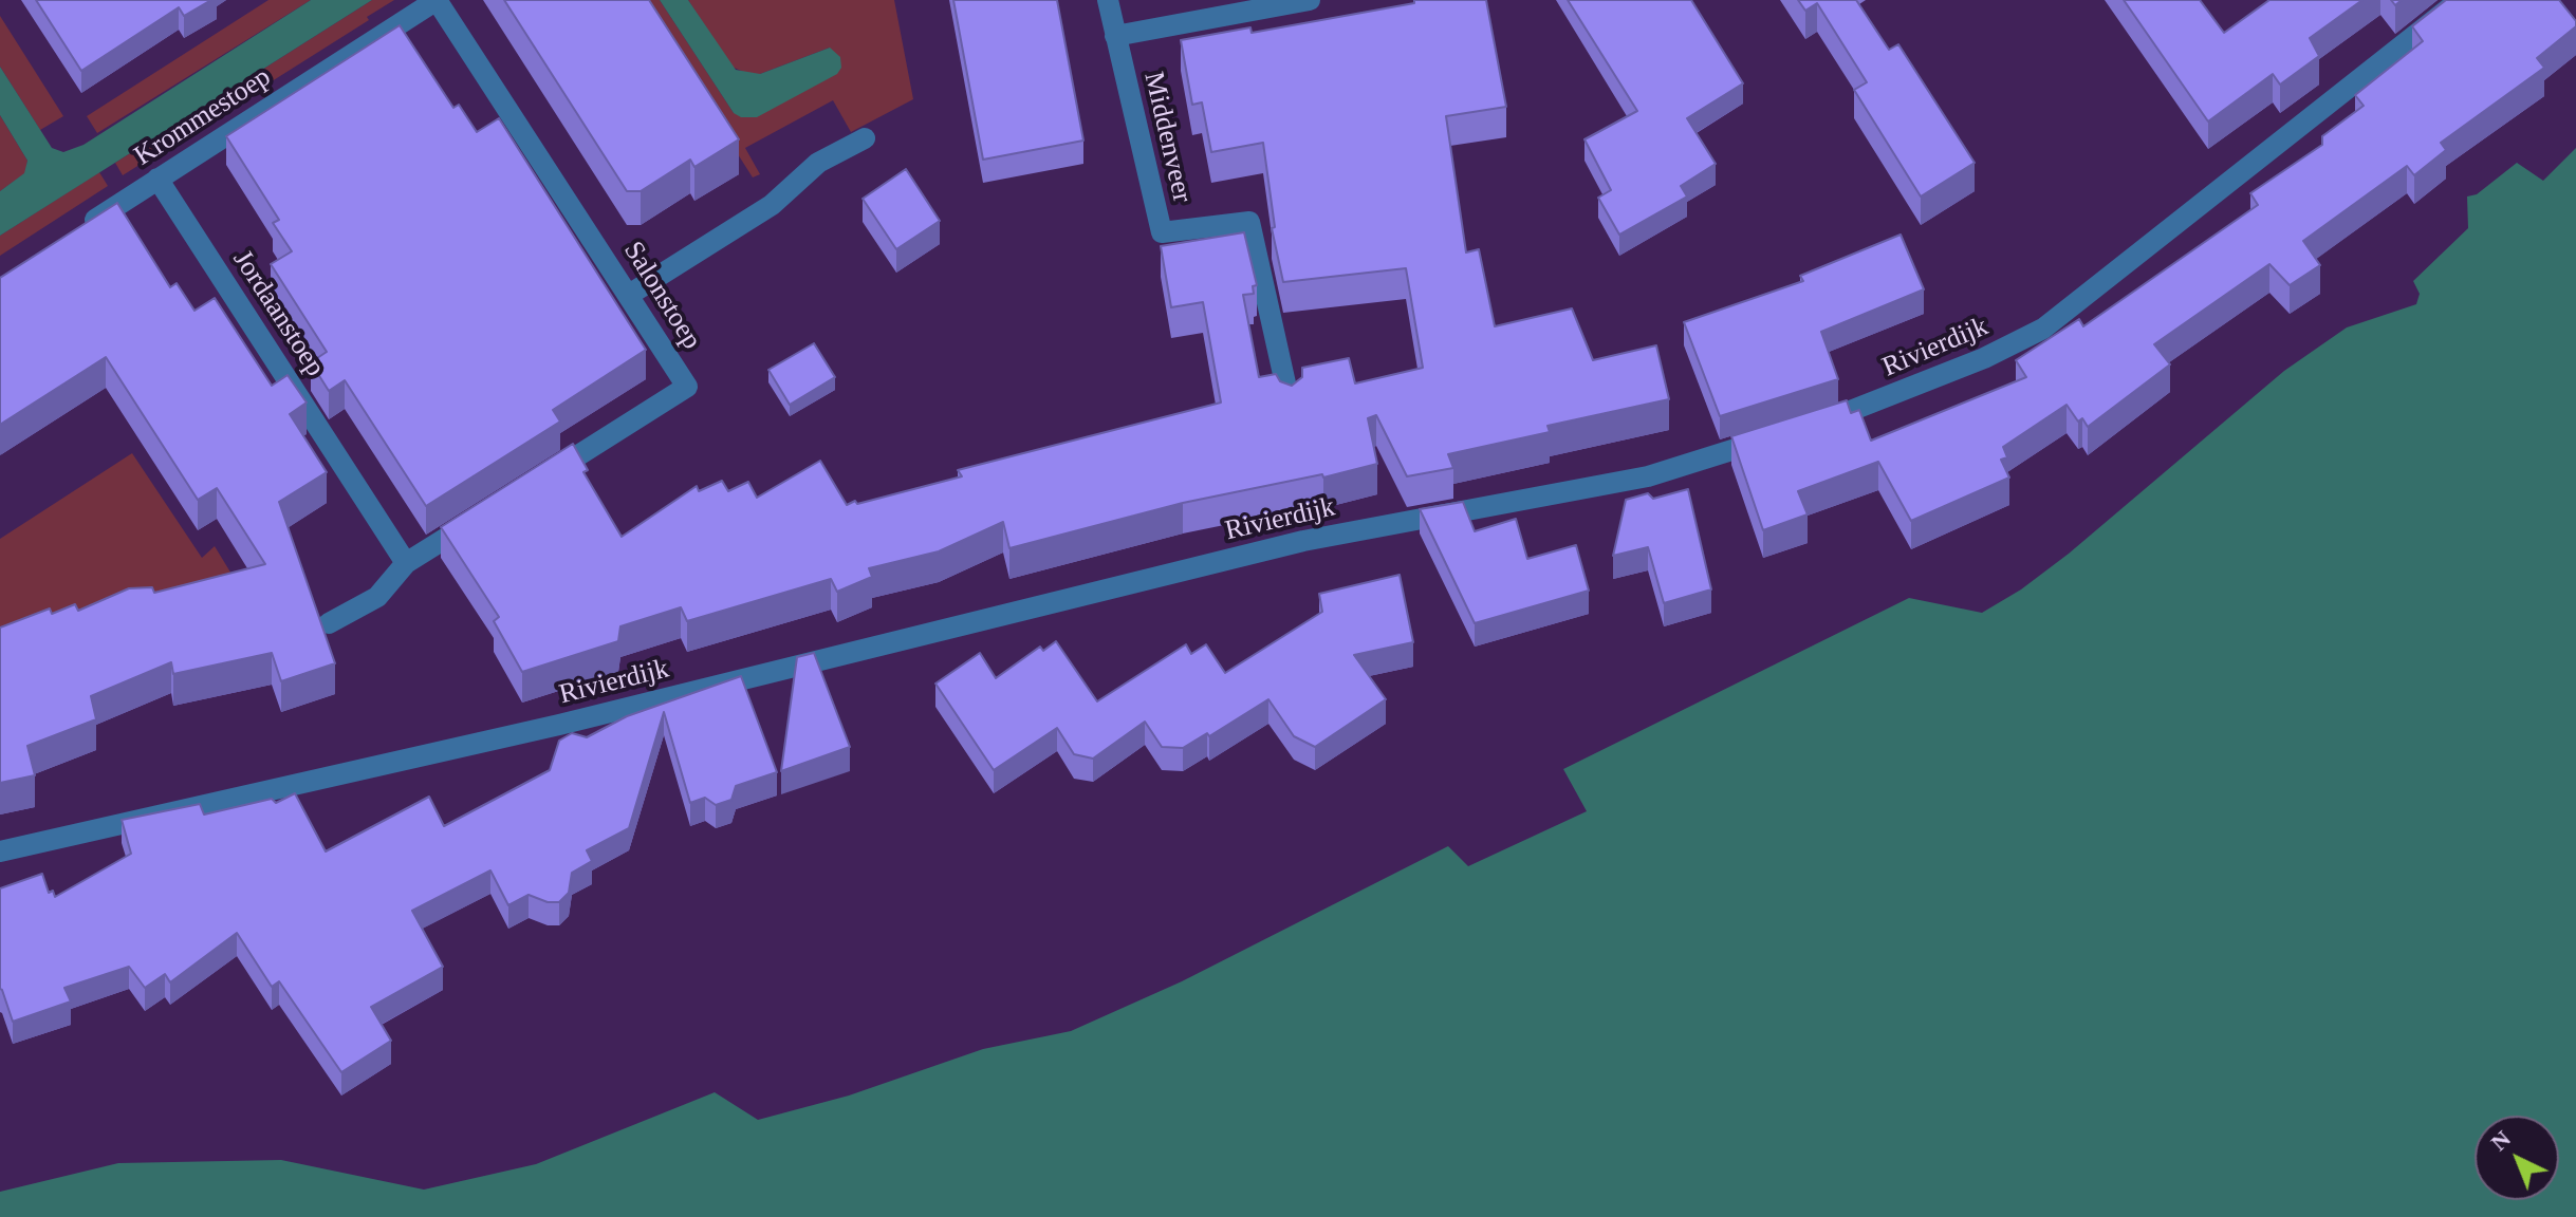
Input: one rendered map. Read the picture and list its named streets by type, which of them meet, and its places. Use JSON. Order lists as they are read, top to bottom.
{
  "streets": {
    "street": [
      "Krommestoep",
      "Middenveer",
      "Salonstoep",
      "Jordaanstoep",
      "Rivierdijk"
    ]
  },
  "crossings": [
    ["Krommestoep", "Salonstoep"],
    ["Krommestoep", "Jordaanstoep"]
  ],
  "north": "top left"
}
